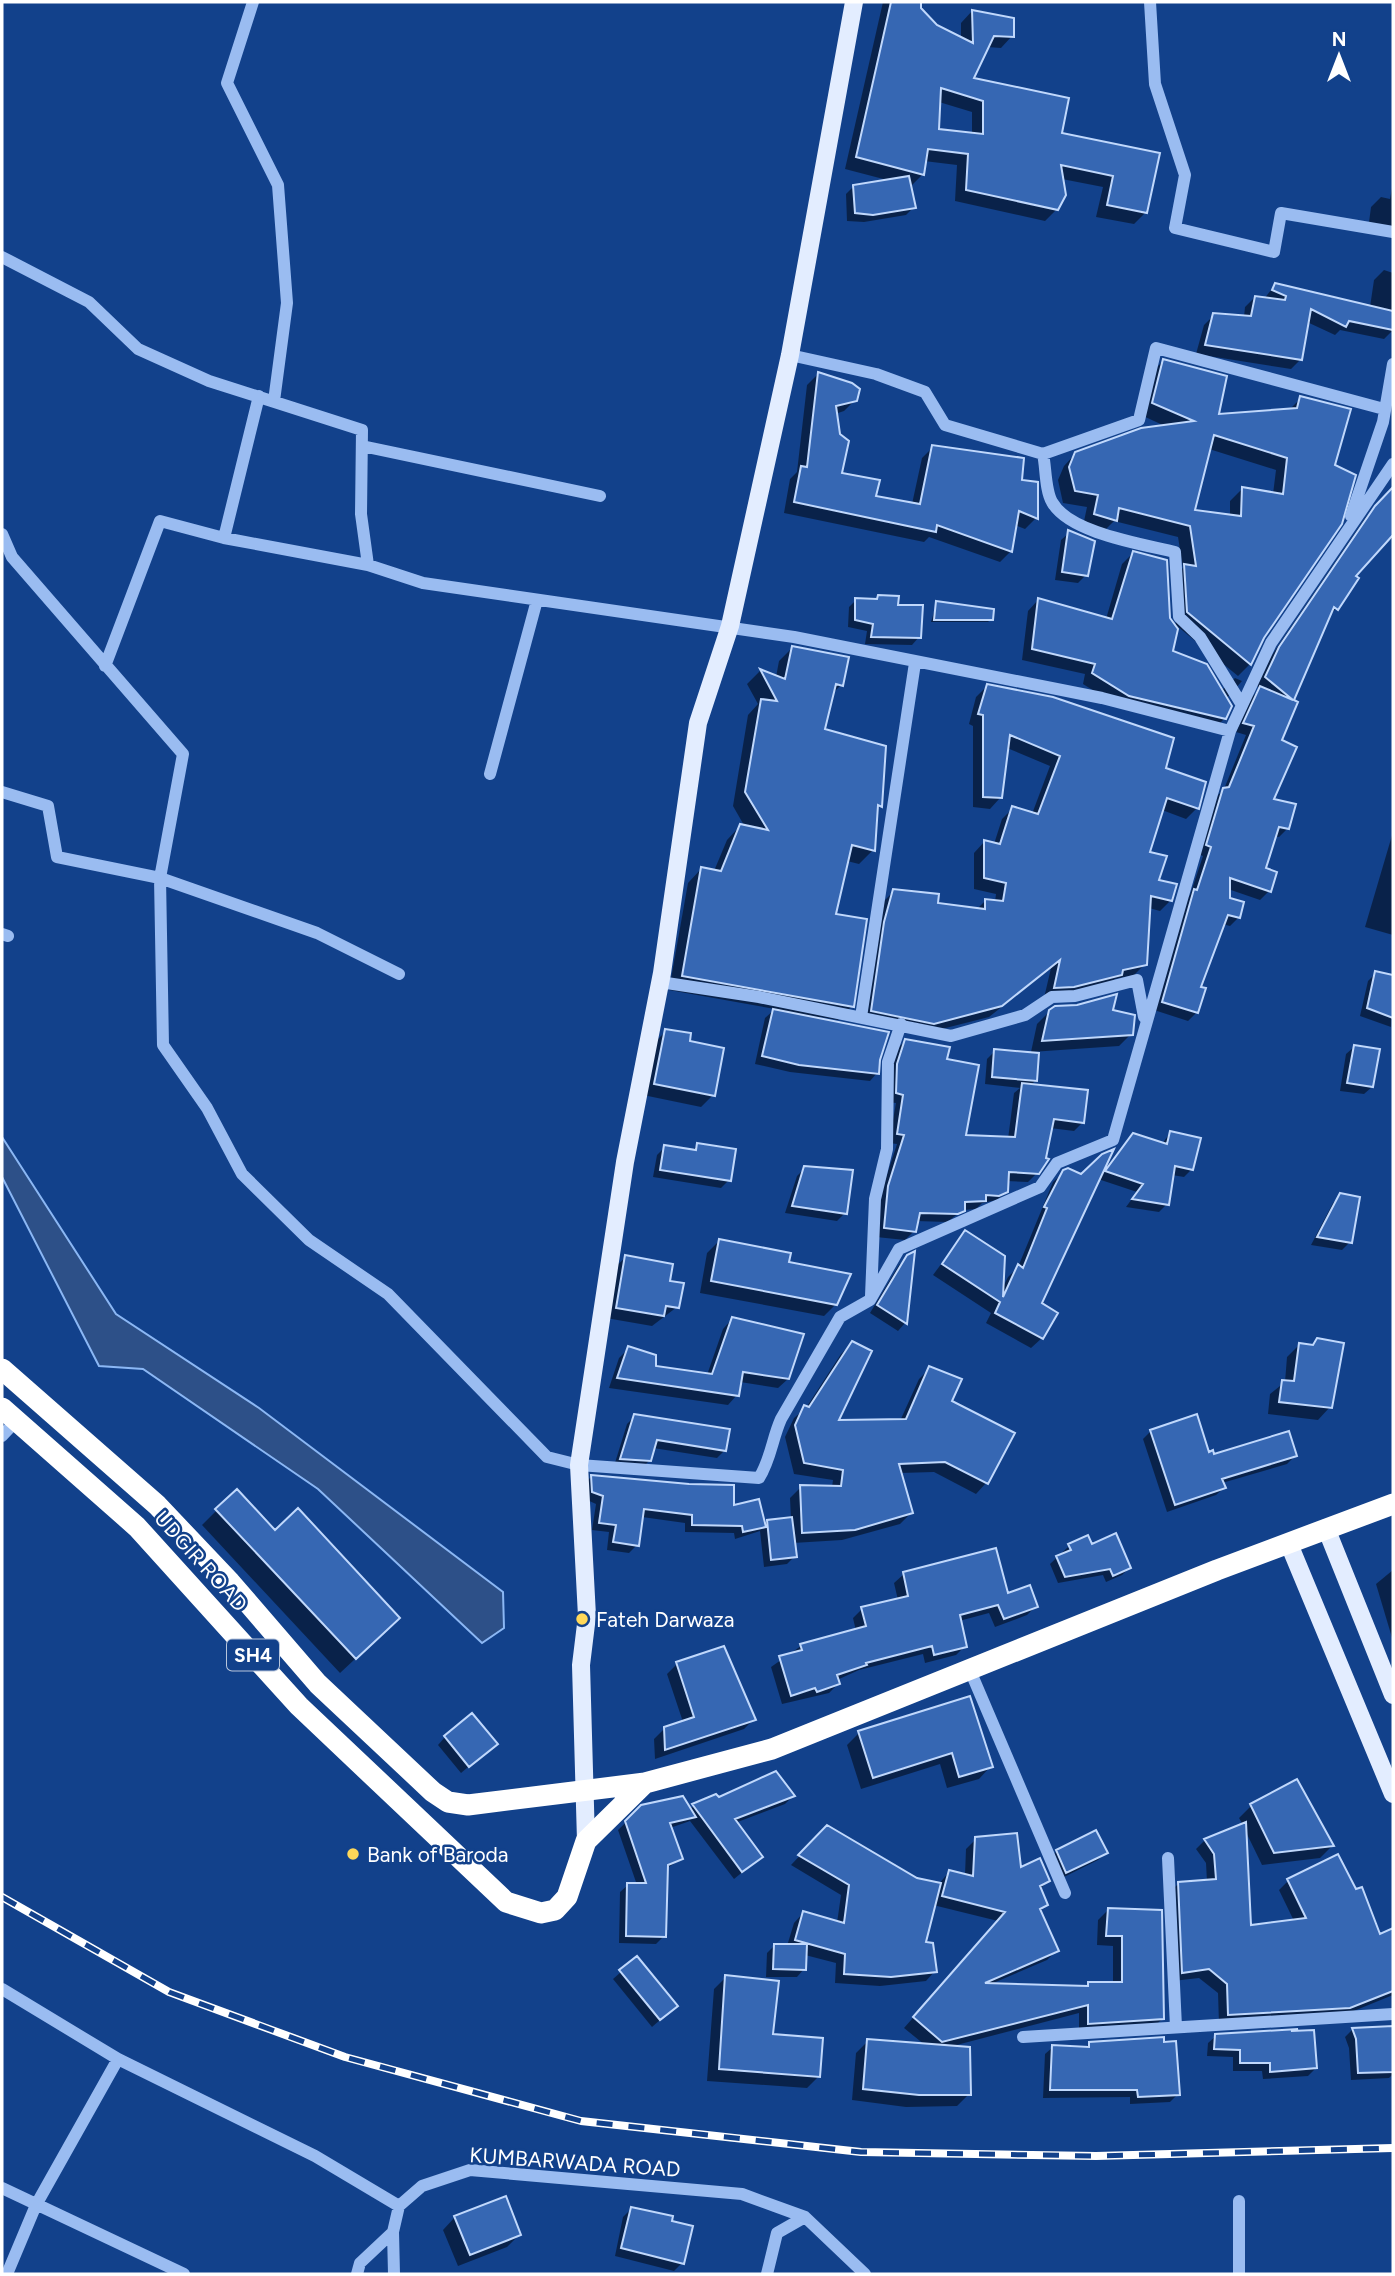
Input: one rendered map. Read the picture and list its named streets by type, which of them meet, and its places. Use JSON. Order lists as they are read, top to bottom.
{
  "streets": {
    "highway": ["UDGIR ROAD", "SH4"],
    "street": ["KUMBARWADA ROAD"]
  },
  "places": ["Fateh Darwaza", "Bank of Baroda"],
  "north": "top"
}
